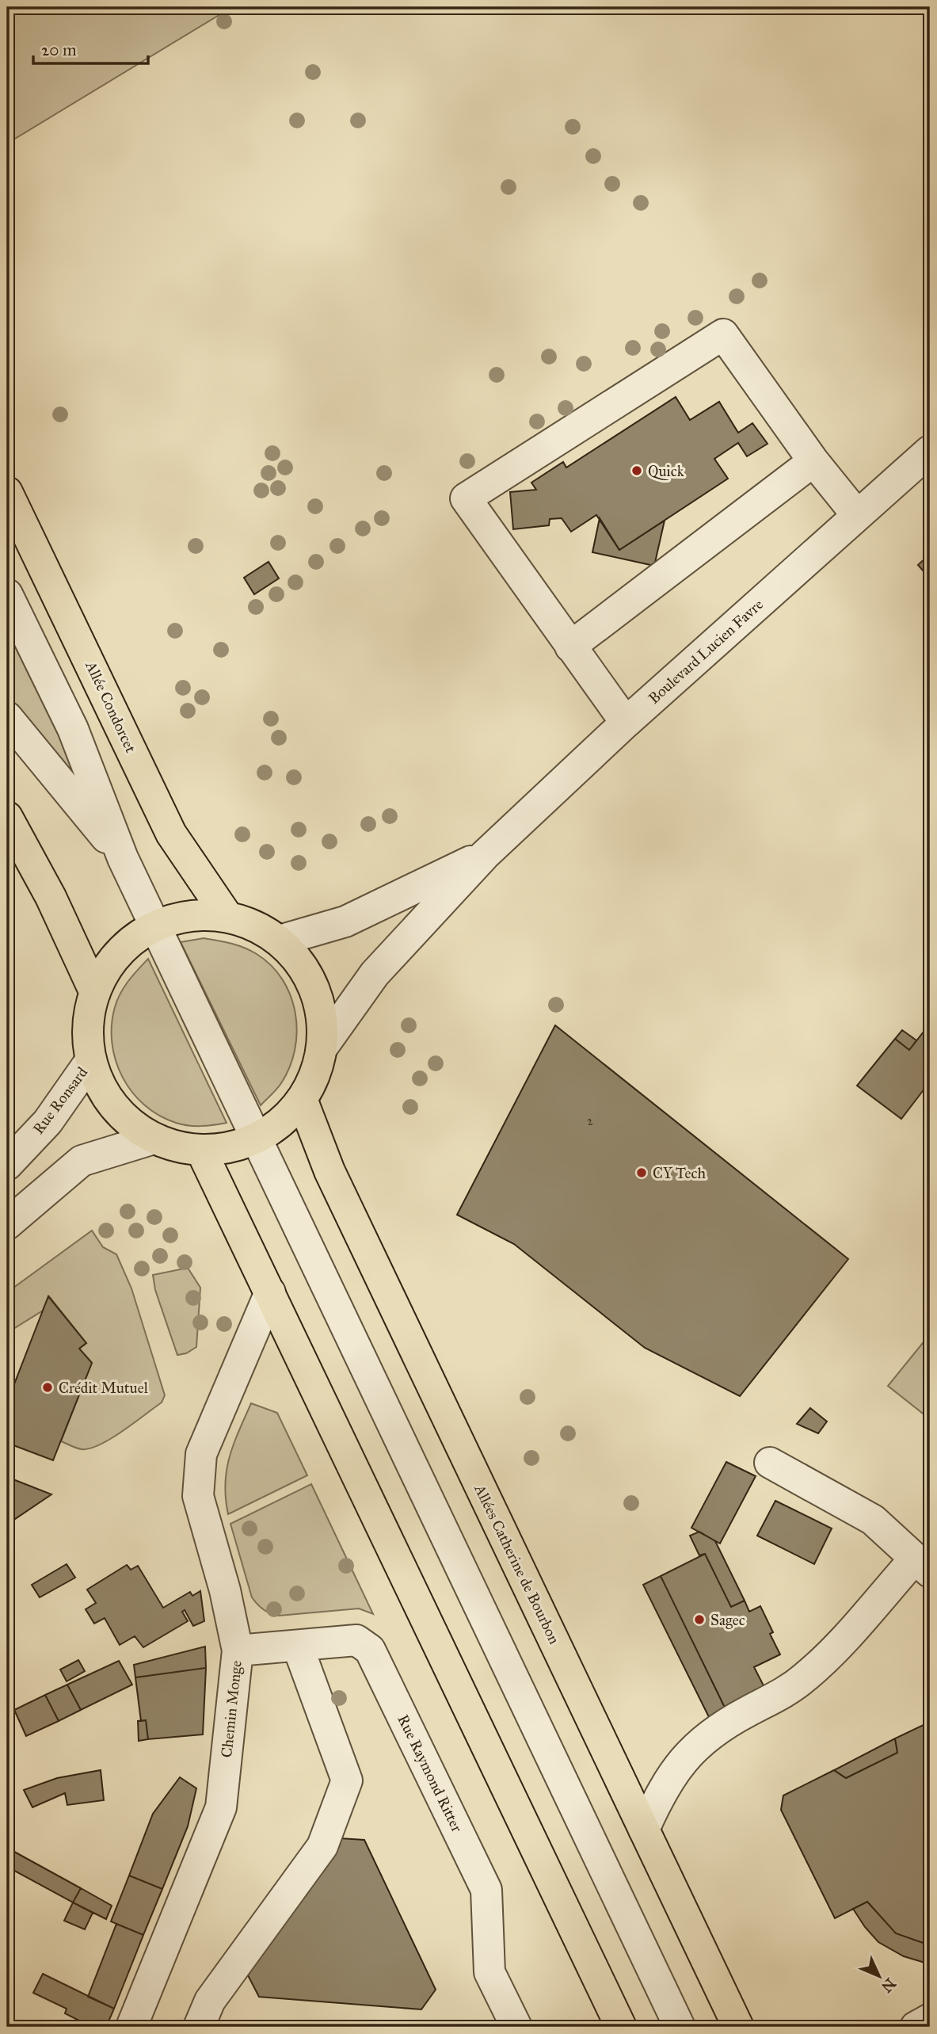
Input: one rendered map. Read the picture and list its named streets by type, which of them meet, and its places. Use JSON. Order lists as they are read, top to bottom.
{
  "streets": {
    "main road": ["Allée Condorcet", "Allées Catherine de Bourbon"],
    "street": [
      "Boulevard Lucien Favre",
      "Rue Ronsard",
      "Chemin Monge",
      "Rue Raymond Ritter"
    ]
  },
  "crossings": [
    ["Chemin Monge", "Rue Raymond Ritter"]
  ],
  "places": [
    "Quick",
    "CY Tech",
    "Crédit Mutuel",
    "Sagec"
  ],
  "house_numbers": ["2"],
  "scale_bar": "20 m",
  "north": "bottom right"
}
